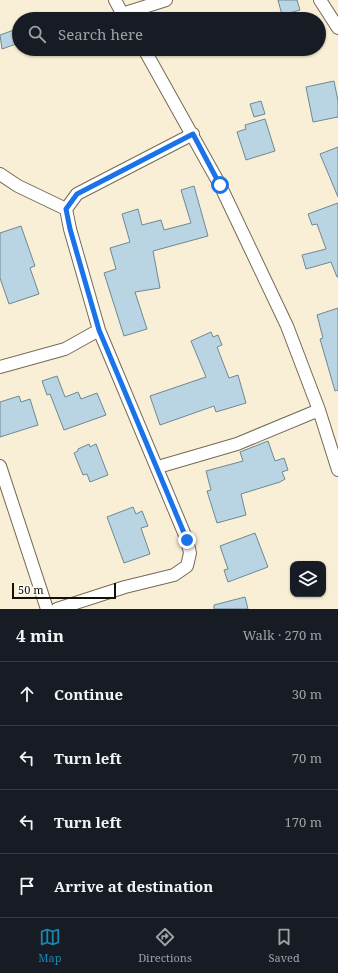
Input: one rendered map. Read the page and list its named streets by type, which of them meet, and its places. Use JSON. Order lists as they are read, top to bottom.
{
  "scale_bar": "50 m",
  "page": {
    "search": "Search here",
    "scale": "50 m",
    "heading": ["4 min", "Walk · 270 m"],
    "list": [
      ["Continue", "30 m"],
      ["Turn left", "70 m"],
      ["Turn left", "170 m"],
      "Arrive at destination"
    ],
    "nav": ["Map", "Directions", "Saved"]
  }
}
